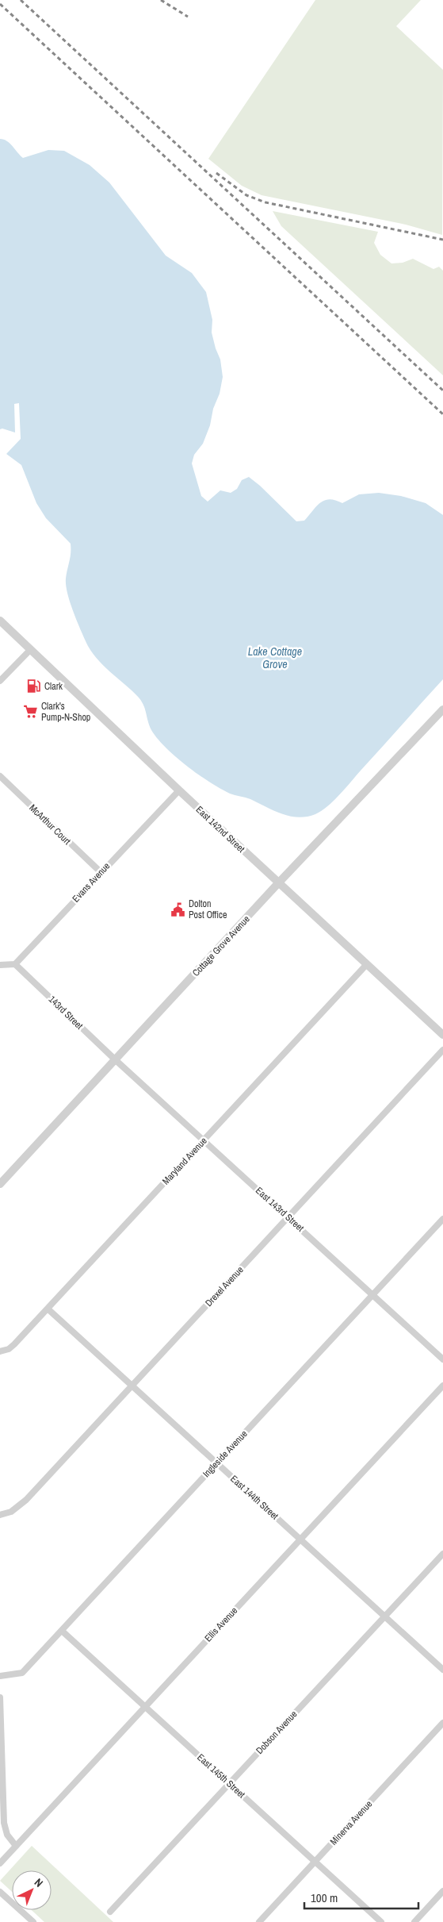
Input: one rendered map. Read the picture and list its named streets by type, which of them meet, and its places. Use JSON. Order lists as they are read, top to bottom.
{
  "streets": {
    "street": [
      "McArthur Court",
      "East 142nd Street",
      "Evans Avenue",
      "Cottage Grove Avenue",
      "143rd Street",
      "Maryland Avenue",
      "East 143rd Street",
      "Drexel Avenue",
      "Ingleside Avenue",
      "East 144th Street",
      "Ellis Avenue",
      "Dobson Avenue",
      "East 145th Street",
      "Minerva Avenue"
    ]
  },
  "crossings": [
    ["McArthur Court", "Evans Avenue"],
    ["East 142nd Street", "Evans Avenue"],
    ["East 142nd Street", "Cottage Grove Avenue"],
    ["East 142nd Street", "Maryland Avenue"],
    ["Evans Avenue", "143rd Street"],
    ["Cottage Grove Avenue", "143rd Street"],
    ["Cottage Grove Avenue", "East 143rd Street"],
    ["143rd Street", "East 143rd Street"],
    ["Maryland Avenue", "East 143rd Street"],
    ["Maryland Avenue", "East 144th Street"],
    ["East 143rd Street", "Drexel Avenue"],
    ["East 143rd Street", "Ingleside Avenue"],
    ["Drexel Avenue", "East 144th Street"],
    ["Ingleside Avenue", "East 144th Street"],
    ["Ingleside Avenue", "East 145th Street"],
    ["East 144th Street", "Ellis Avenue"],
    ["East 144th Street", "Dobson Avenue"],
    ["Ellis Avenue", "East 145th Street"],
    ["Dobson Avenue", "East 145th Street"],
    ["East 145th Street", "Minerva Avenue"]
  ],
  "water": ["Lake Cottage Grove"],
  "places": {
    "fuel station": ["Clark"],
    "supermarket": ["Clark's Pump-N-Shop"],
    "public building": ["Dolton Post Office"]
  },
  "scale_bar": "100 m",
  "north": "top right"
}
